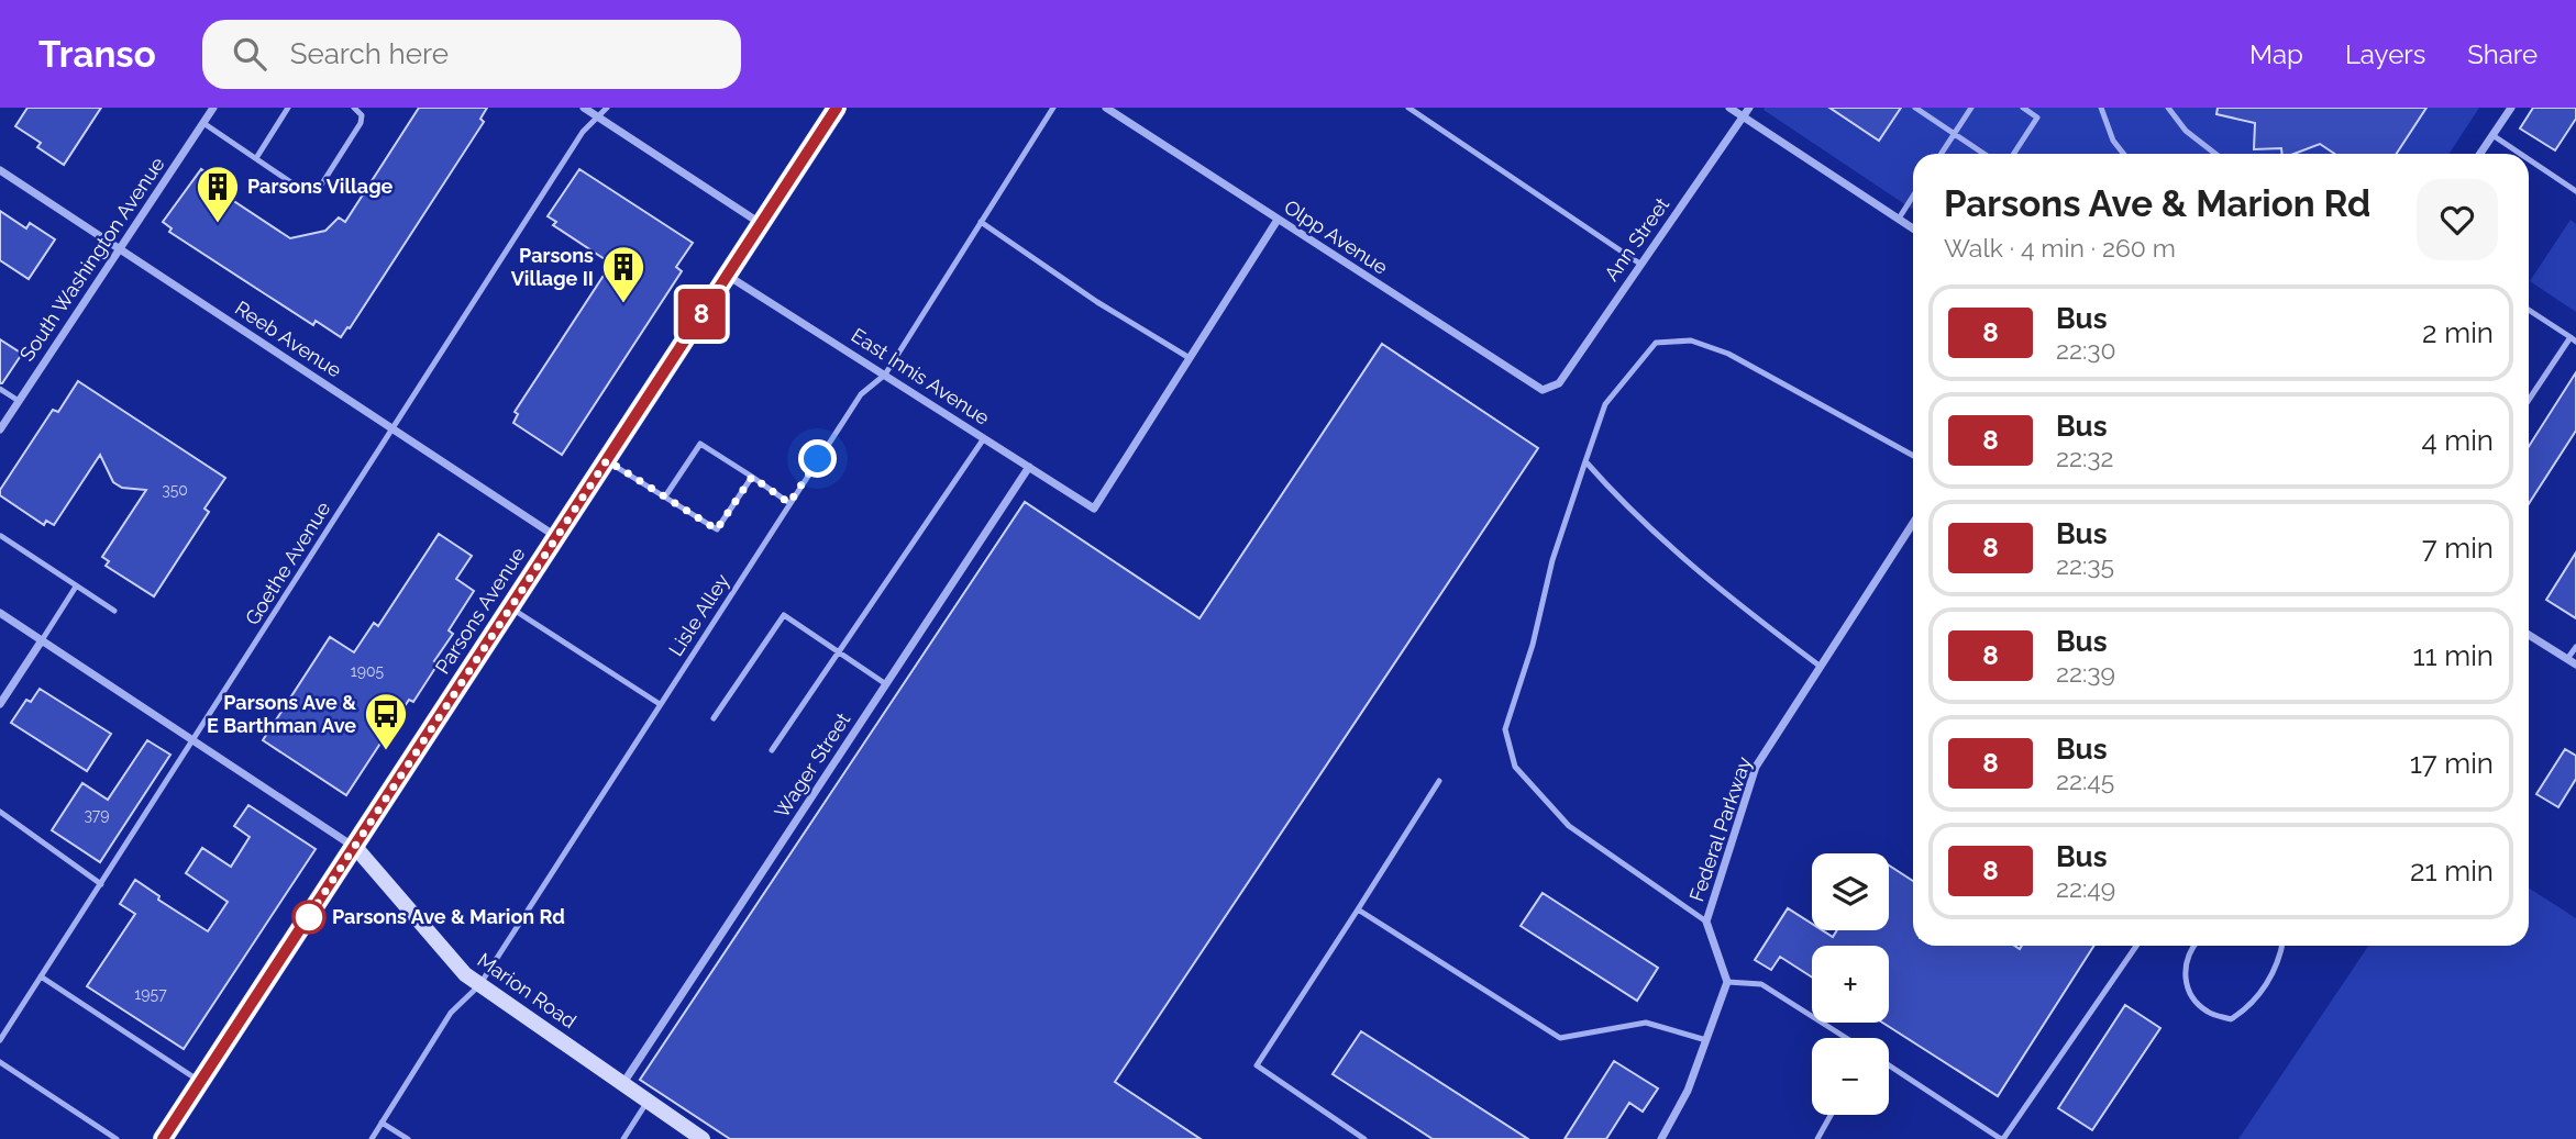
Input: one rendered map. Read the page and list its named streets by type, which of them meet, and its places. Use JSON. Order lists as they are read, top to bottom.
{
  "streets": {
    "main road": ["Parsons Avenue"],
    "street": [
      "Olpp Avenue",
      "Ann Street",
      "South Washington Avenue",
      "Reeb Avenue",
      "East Innis Avenue",
      "Wager Street",
      "Federal Parkway",
      "Marion Road"
    ],
    "lane": ["Goethe Avenue", "Lisle Alley"]
  },
  "crossings": [
    ["Olpp Avenue", "Ann Street"],
    ["South Washington Avenue", "Reeb Avenue"],
    ["Reeb Avenue", "Goethe Avenue"],
    ["Reeb Avenue", "Parsons Avenue"],
    ["East Innis Avenue", "Parsons Avenue"],
    ["East Innis Avenue", "Lisle Alley"],
    ["East Innis Avenue", "Wager Street"],
    ["Parsons Avenue", "Marion Road"],
    ["Lisle Alley", "Marion Road"],
    ["Wager Street", "Marion Road"]
  ],
  "places": {
    "building": ["Parsons Village", "Parsons Village II"],
    "bus stop": ["Parsons Ave & E Barthman Ave"],
    "other": ["Parsons Ave & Marion Rd"]
  },
  "lines": ["bus line 8"],
  "house_numbers": [
    "350",
    "1905",
    "379",
    "1957"
  ],
  "page": {
    "header": "Transo",
    "search": "Search here",
    "nav": ["Map", "Layers", "Share"],
    "on_map": "8",
    "heading": ["Parsons Ave & Marion Rd", "Walk · 4 min · 260 m"],
    "list": [
      {
        "mark": "8",
        "name": "Bus",
        "note": "22:30",
        "value": "2 min"
      },
      {
        "mark": "8",
        "name": "Bus",
        "note": "22:32",
        "value": "4 min"
      },
      {
        "mark": "8",
        "name": "Bus",
        "note": "22:35",
        "value": "7 min"
      },
      {
        "mark": "8",
        "name": "Bus",
        "note": "22:39",
        "value": "11 min"
      },
      {
        "mark": "8",
        "name": "Bus",
        "note": "22:45",
        "value": "17 min"
      },
      {
        "mark": "8",
        "name": "Bus",
        "note": "22:49",
        "value": "21 min"
      }
    ],
    "map_buttons": ["+", "−"]
  }
}
